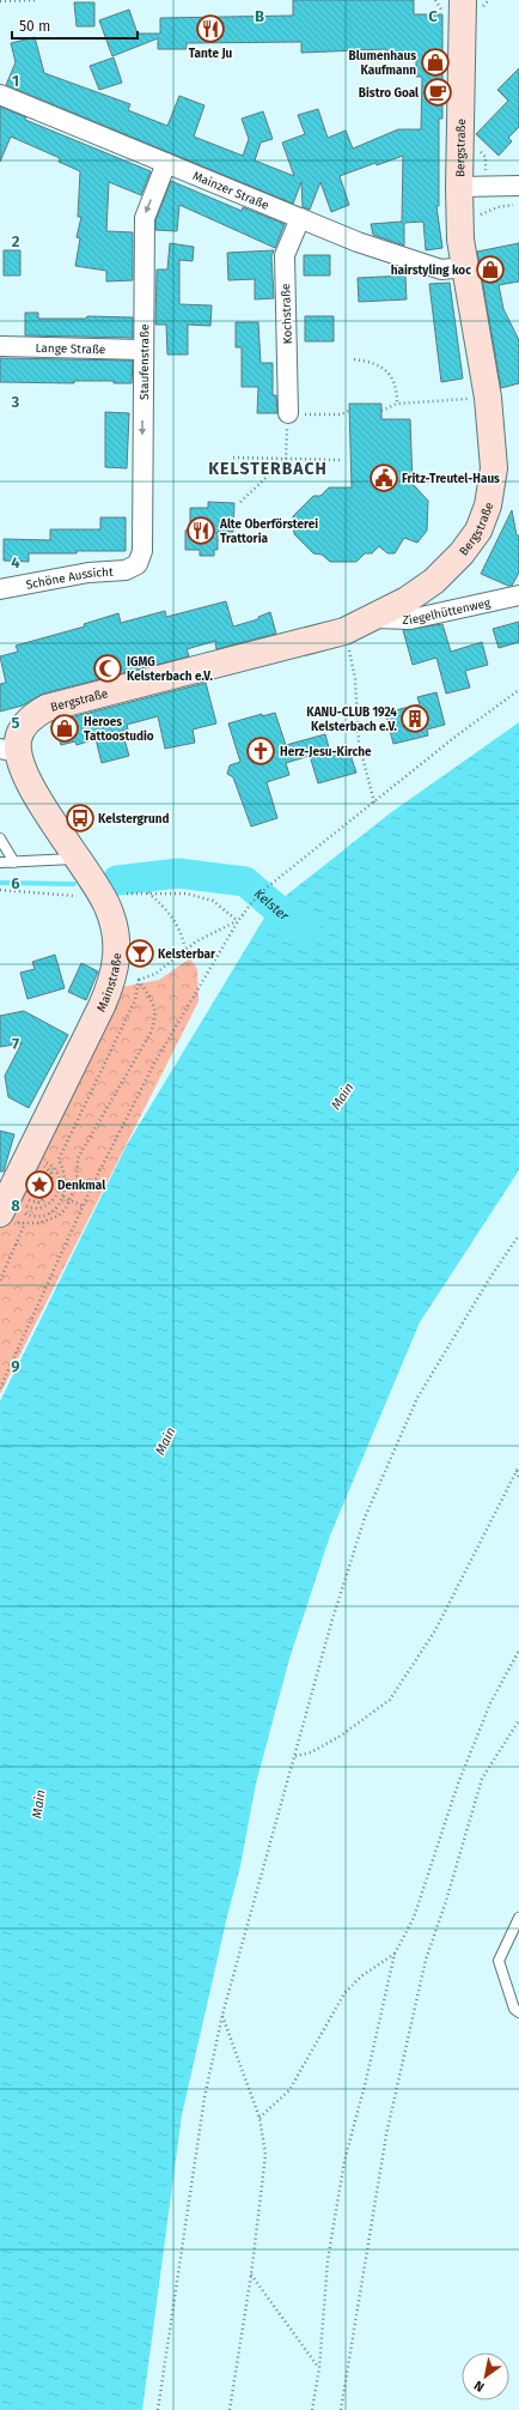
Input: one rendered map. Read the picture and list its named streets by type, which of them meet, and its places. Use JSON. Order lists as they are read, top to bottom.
{
  "streets": {
    "street": [
      "Bergstraße",
      "Mainzer Straße",
      "Kochstraße",
      "Lange Straße",
      "Staufenstraße",
      "Schöne Aussicht",
      "Ziegelhüttenweg",
      "Mainstraße"
    ]
  },
  "crossings": [
    ["Bergstraße", "Mainzer Straße"],
    ["Bergstraße", "Ziegelhüttenweg"],
    ["Bergstraße", "Mainstraße"],
    ["Mainzer Straße", "Kochstraße"],
    ["Mainzer Straße", "Staufenstraße"],
    ["Lange Straße", "Staufenstraße"],
    ["Staufenstraße", "Schöne Aussicht"]
  ],
  "one_way": ["Staufenstraße"],
  "districts": ["KELSTERBACH"],
  "water": ["Kelster", "Main"],
  "places": {
    "restaurant": ["Tante Ju", "Alte Oberförsterei Trattoria"],
    "shop": ["Blumenhaus Kaufmann", "hairstyling koc", "Heroes Tattoostudio"],
    "cafe": ["Bistro Goal"],
    "public building": ["Fritz-Treutel-Haus"],
    "mosque": ["IGMG Kelsterbach e.V."],
    "building": ["KANU-CLUB 1924 Kelsterbach e.V."],
    "church": ["Herz-Jesu-Kirche"],
    "bus stop": ["Kelstergrund"],
    "bar": ["Kelsterbar"],
    "place": ["Denkmal"]
  },
  "scale_bar": "50 m",
  "north": "bottom left",
  "grid": {
    "columns": ["B", "C"],
    "rows": [
      "1",
      "2",
      "3",
      "4",
      "5",
      "6",
      "7",
      "8",
      "9"
    ]
  }
}
